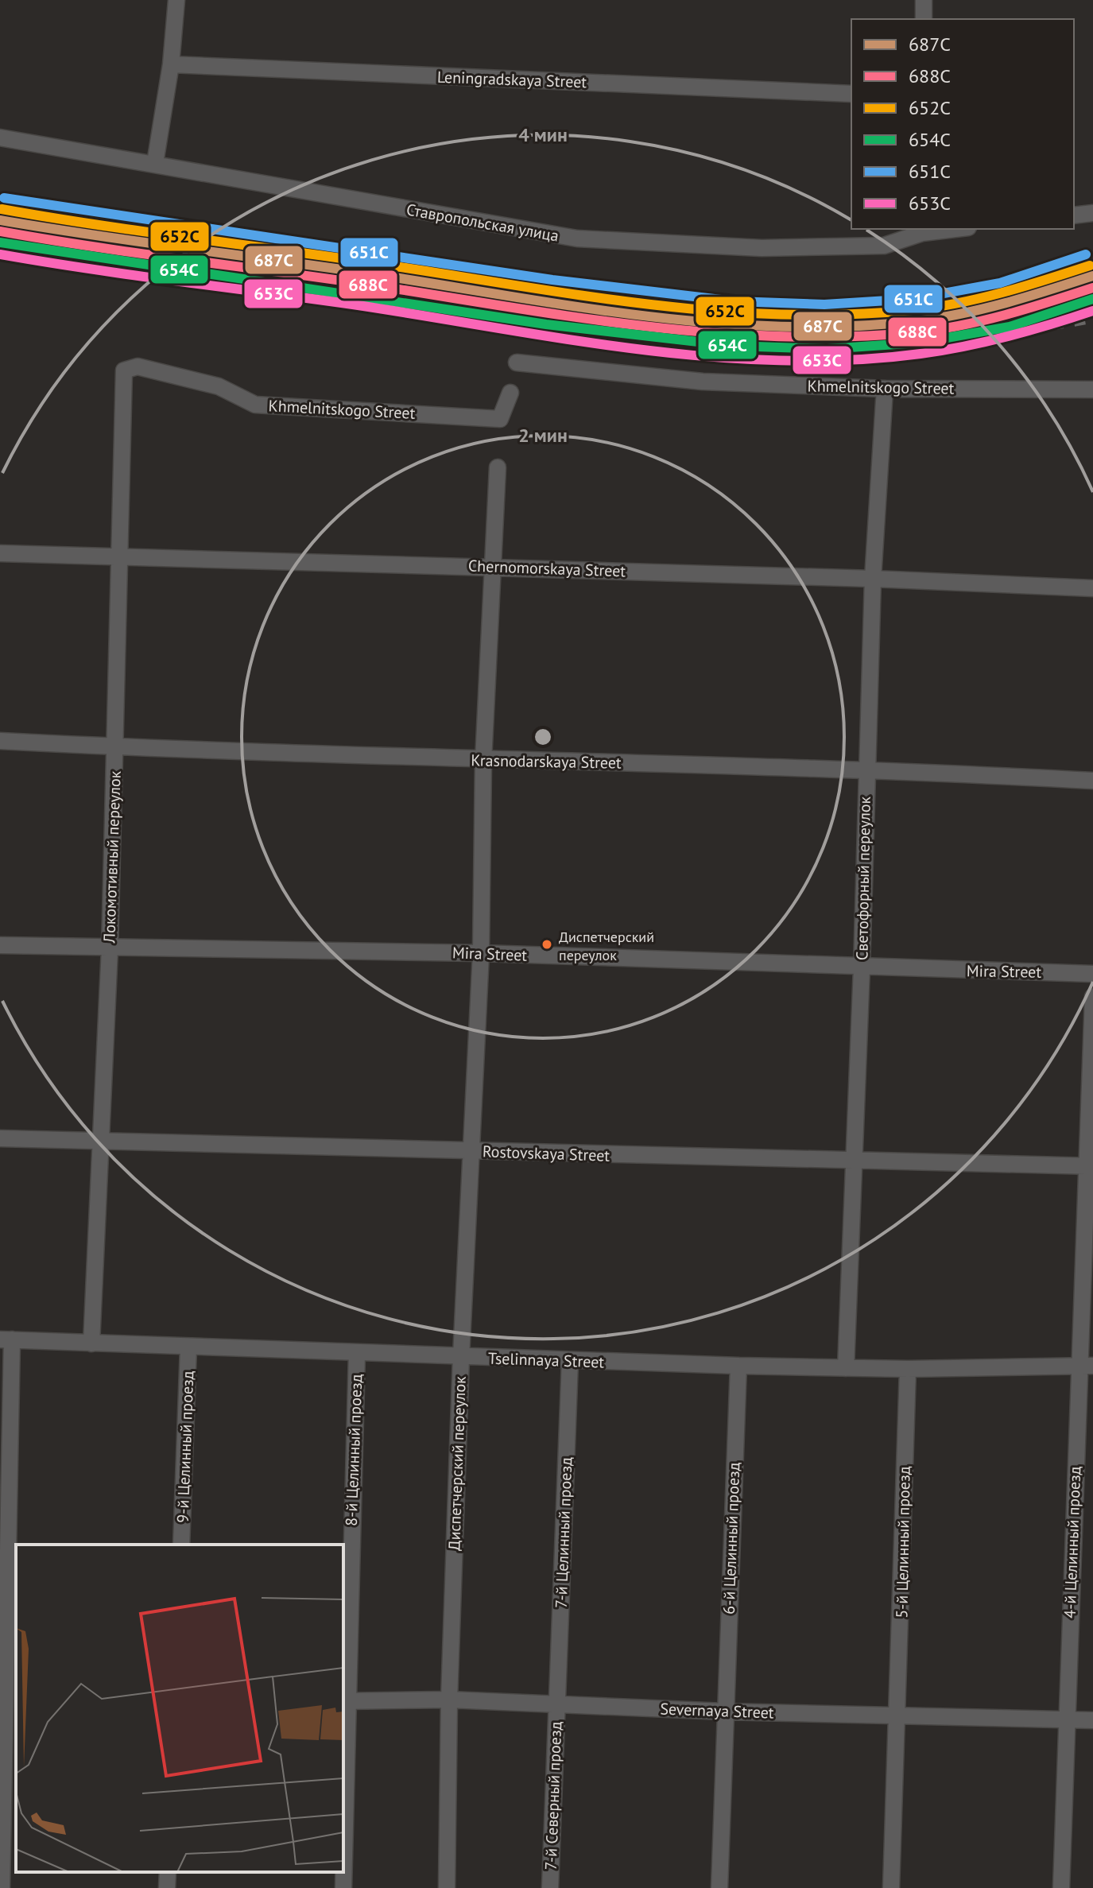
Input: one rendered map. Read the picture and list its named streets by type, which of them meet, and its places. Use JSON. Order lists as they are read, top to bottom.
{
  "streets": {
    "street": [
      "Leningradskaya Street",
      "Ставропольская улица",
      "Khmelnitskogo Street",
      "Chernomorskaya Street",
      "Krasnodarskaya Street",
      "Локомотивный переулок",
      "Светофорный переулок",
      "Mira Street",
      "Rostovskaya Street",
      "Tselinnaya Street",
      "9-й Целинный проезд",
      "8-й Целинный проезд",
      "Диспетчерский переулок",
      "7-й Целинный проезд",
      "6-й Целинный проезд",
      "5-й Целинный проезд",
      "4-й Целинный проезд",
      "Severnaya Street",
      "7-й Северный проезд"
    ]
  },
  "crossings": [
    ["Khmelnitskogo Street", "Локомотивный переулок"],
    ["Khmelnitskogo Street", "Светофорный переулок"],
    ["Chernomorskaya Street", "Локомотивный переулок"],
    ["Chernomorskaya Street", "Светофорный переулок"],
    ["Chernomorskaya Street", "Диспетчерский переулок"],
    ["Krasnodarskaya Street", "Локомотивный переулок"],
    ["Krasnodarskaya Street", "Светофорный переулок"],
    ["Krasnodarskaya Street", "Диспетчерский переулок"],
    ["Локомотивный переулок", "Mira Street"],
    ["Локомотивный переулок", "Rostovskaya Street"],
    ["Локомотивный переулок", "Tselinnaya Street"],
    ["Светофорный переулок", "Mira Street"],
    ["Светофорный переулок", "Rostovskaya Street"],
    ["Светофорный переулок", "Tselinnaya Street"],
    ["Mira Street", "Диспетчерский переулок"],
    ["Rostovskaya Street", "Диспетчерский переулок"],
    ["Rostovskaya Street", "4-й Целинный проезд"],
    ["Tselinnaya Street", "9-й Целинный проезд"],
    ["Tselinnaya Street", "8-й Целинный проезд"],
    ["Tselinnaya Street", "Диспетчерский переулок"],
    ["Tselinnaya Street", "7-й Целинный проезд"],
    ["Tselinnaya Street", "6-й Целинный проезд"],
    ["Tselinnaya Street", "5-й Целинный проезд"],
    ["Tselinnaya Street", "4-й Целинный проезд"],
    ["8-й Целинный проезд", "Severnaya Street"],
    ["Диспетчерский переулок", "Severnaya Street"],
    ["7-й Целинный проезд", "Severnaya Street"],
    ["7-й Целинный проезд", "7-й Северный проезд"],
    ["6-й Целинный проезд", "Severnaya Street"],
    ["5-й Целинный проезд", "Severnaya Street"],
    ["4-й Целинный проезд", "Severnaya Street"],
    ["Severnaya Street", "7-й Северный проезд"]
  ],
  "places": ["Диспетчерский переулок"],
  "lines": [
    "transit line 651С",
    "transit line 652С",
    "transit line 687С",
    "transit line 688С",
    "transit line 654С",
    "transit line 653С"
  ],
  "legend": [
    "687С",
    "688С",
    "652С",
    "654С",
    "651С",
    "653С"
  ],
  "rings": ["4 мин", "2 мин"]
}
